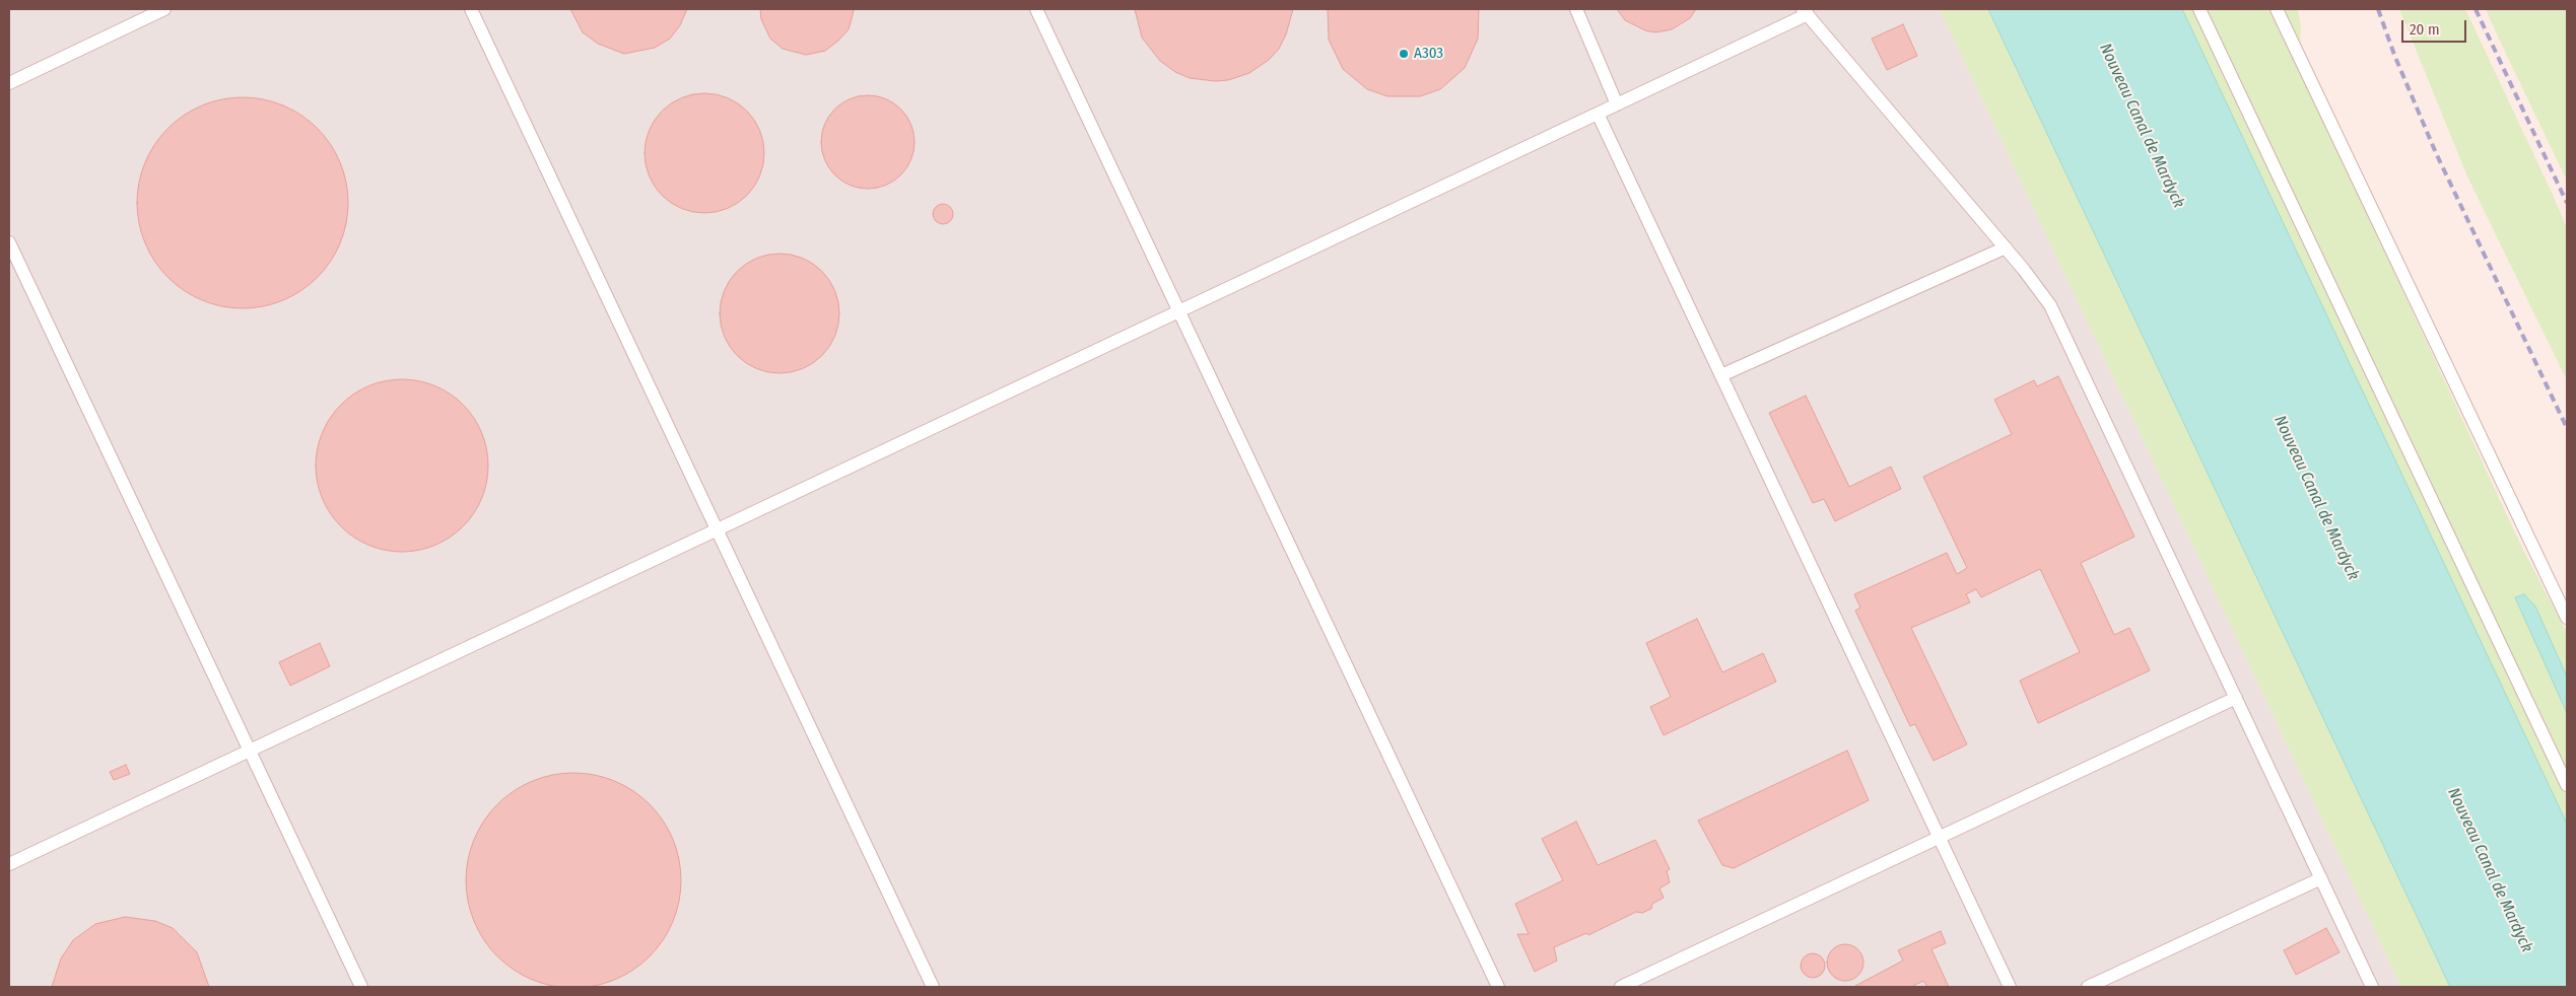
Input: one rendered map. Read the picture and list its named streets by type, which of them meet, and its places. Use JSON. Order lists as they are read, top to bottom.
{
  "water": ["Nouveau Canal de Mardyck"],
  "places": ["A303"],
  "scale_bar": "20 m"
}
